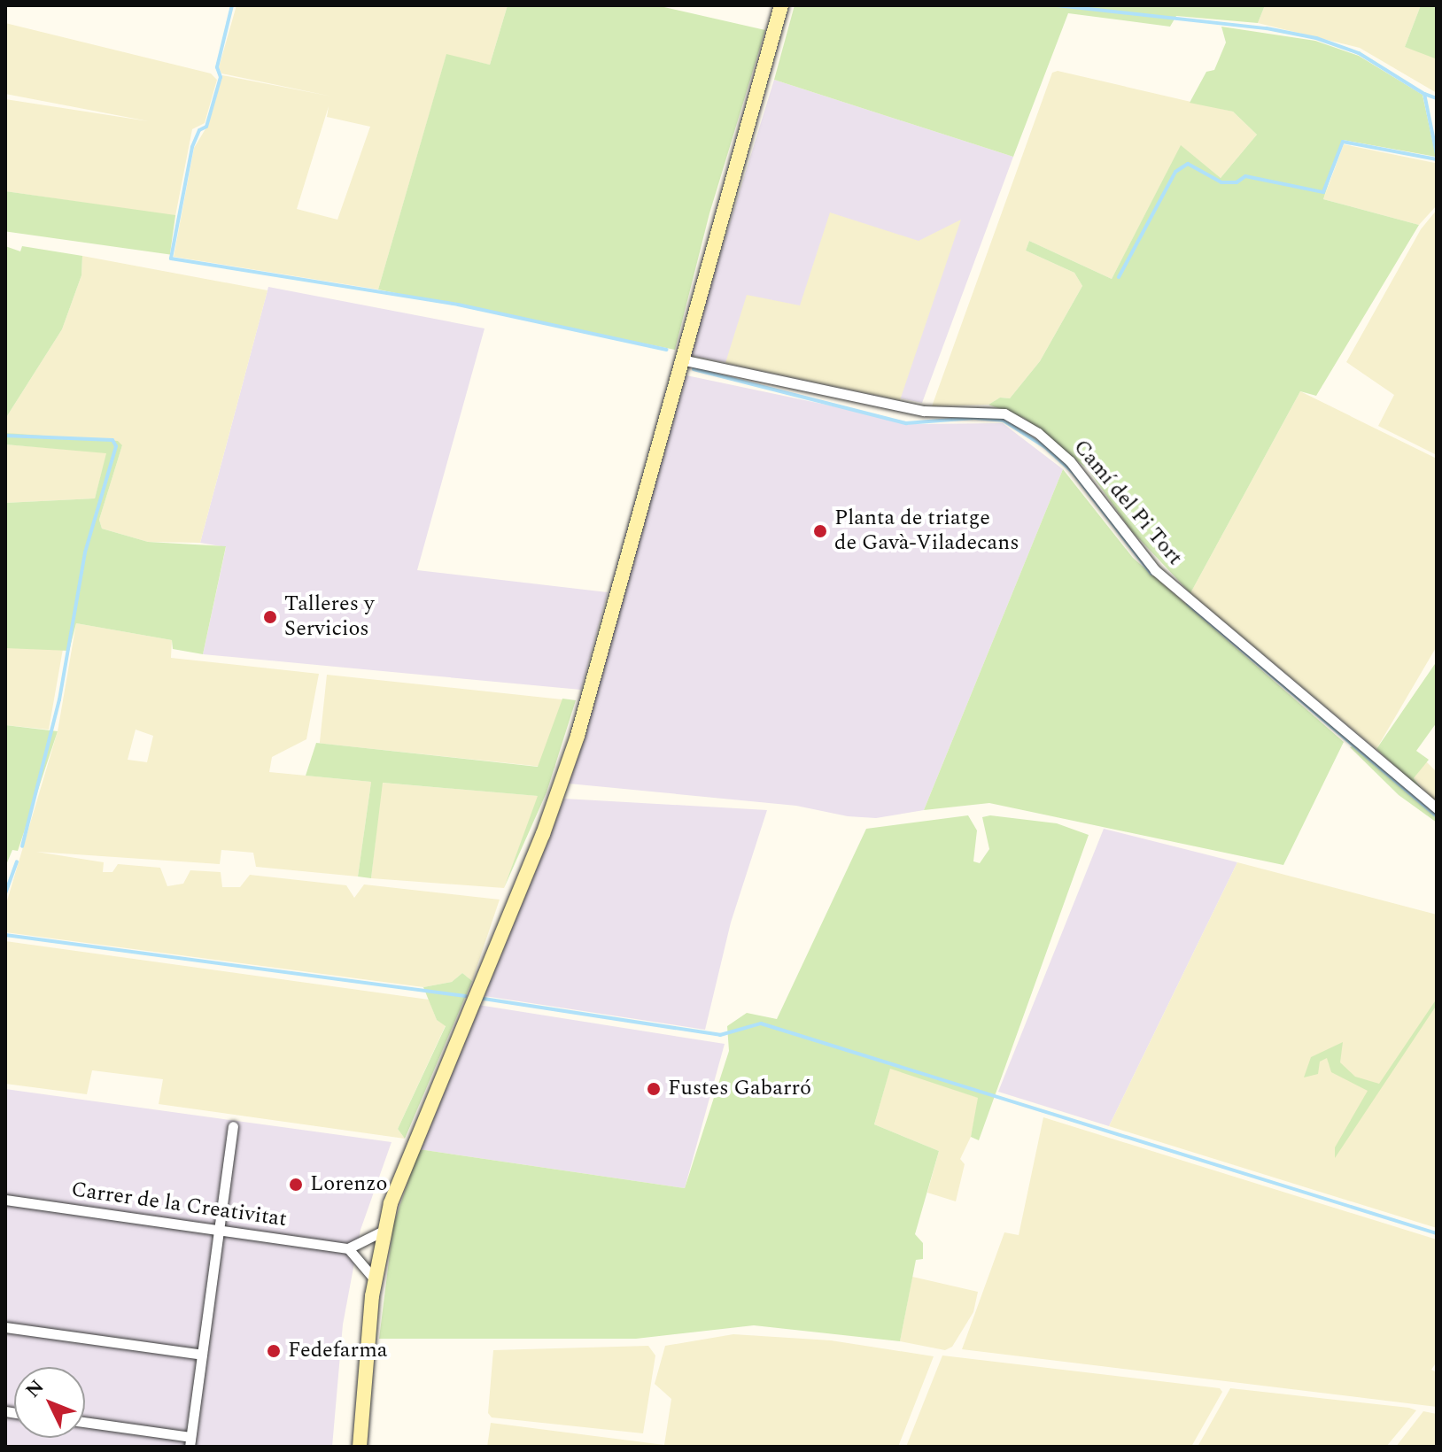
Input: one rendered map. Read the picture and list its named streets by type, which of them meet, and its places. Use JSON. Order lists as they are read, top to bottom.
{
  "streets": {
    "street": ["Camí del Pi Tort", "Carrer de la Creativitat"]
  },
  "places": [
    "Planta de triatge de Gavà-Viladecans",
    "Talleres y Servicios",
    "Fustes Gabarró",
    "Lorenzo",
    "Fedefarma"
  ],
  "north": "top left"
}
